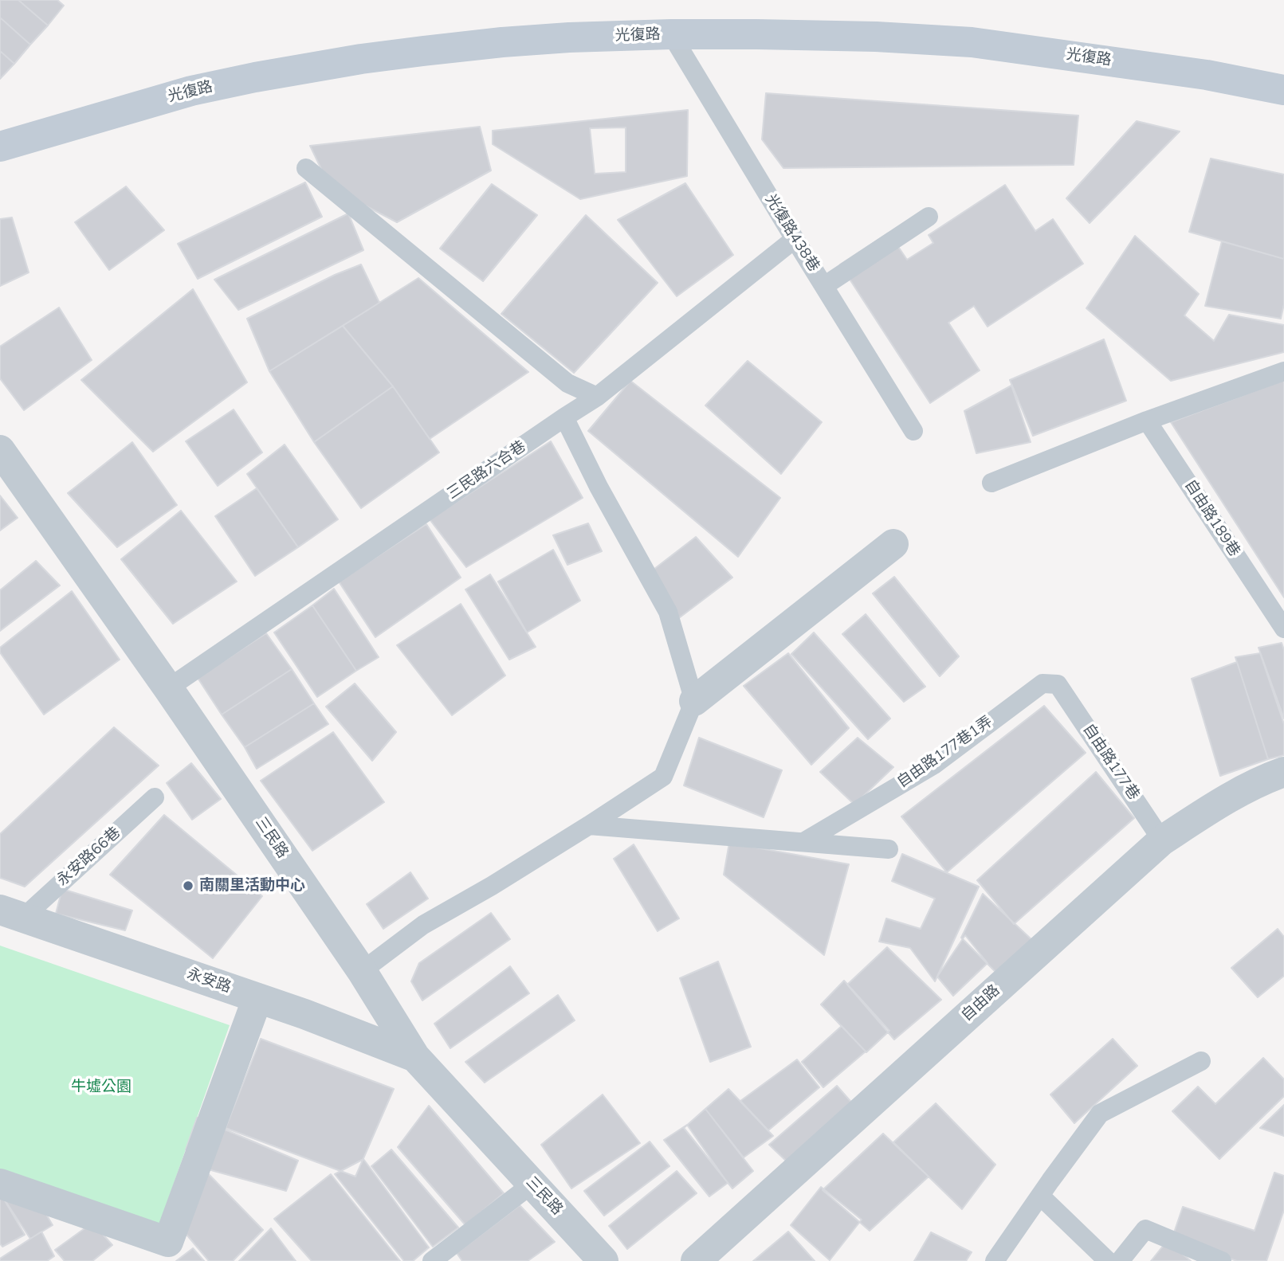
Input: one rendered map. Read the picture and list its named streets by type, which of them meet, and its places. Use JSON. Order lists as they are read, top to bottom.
{
  "streets": {
    "main road": ["光復路"],
    "street": ["三民路", "永安路", "自由路"],
    "lane": [
      "光復路438巷",
      "三民路六合巷",
      "自由路189巷",
      "自由路177巷1弄",
      "自由路177巷",
      "永安路66巷"
    ]
  },
  "crossings": [
    ["光復路", "光復路438巷"],
    ["光復路438巷", "三民路六合巷"],
    ["三民路六合巷", "三民路"],
    ["自由路177巷1弄", "自由路177巷"],
    ["自由路177巷", "自由路"],
    ["三民路", "永安路"],
    ["永安路66巷", "永安路"]
  ],
  "parks": ["牛墟公園"],
  "places": ["南關里活動中心"]
}
